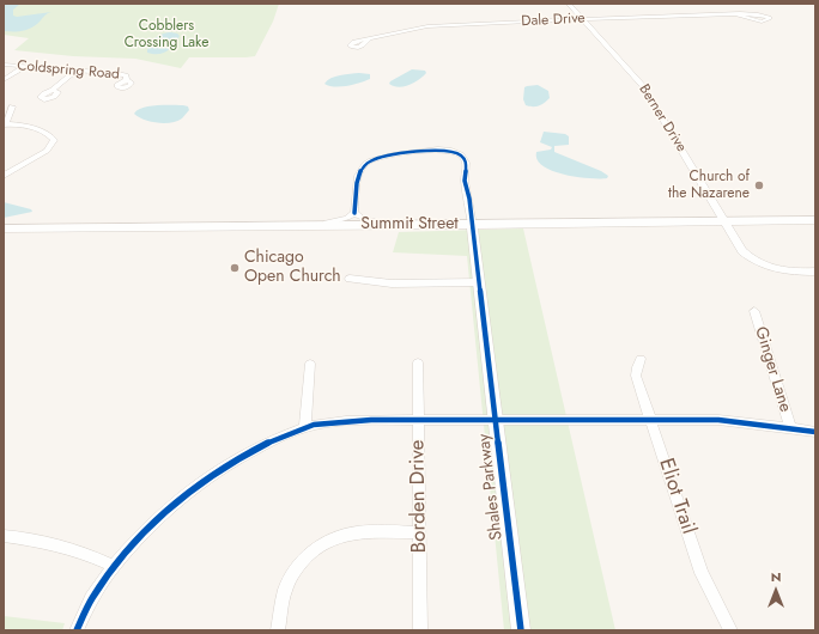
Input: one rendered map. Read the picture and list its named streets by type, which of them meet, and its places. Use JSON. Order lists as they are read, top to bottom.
{
  "streets": {
    "main road": ["Summit Street", "Shales Parkway"],
    "street": [
      "Dale Drive",
      "Coldspring Road",
      "Berner Drive",
      "Ginger Lane",
      "Borden Drive",
      "Eliot Trail"
    ]
  },
  "crossings": [
    ["Dale Drive", "Berner Drive"],
    ["Berner Drive", "Summit Street"],
    ["Summit Street", "Shales Parkway"]
  ],
  "parks": ["Cobblers Crossing Lake"],
  "places": ["Church of the Nazarene", "Chicago Open Church"],
  "north": "top"
}
